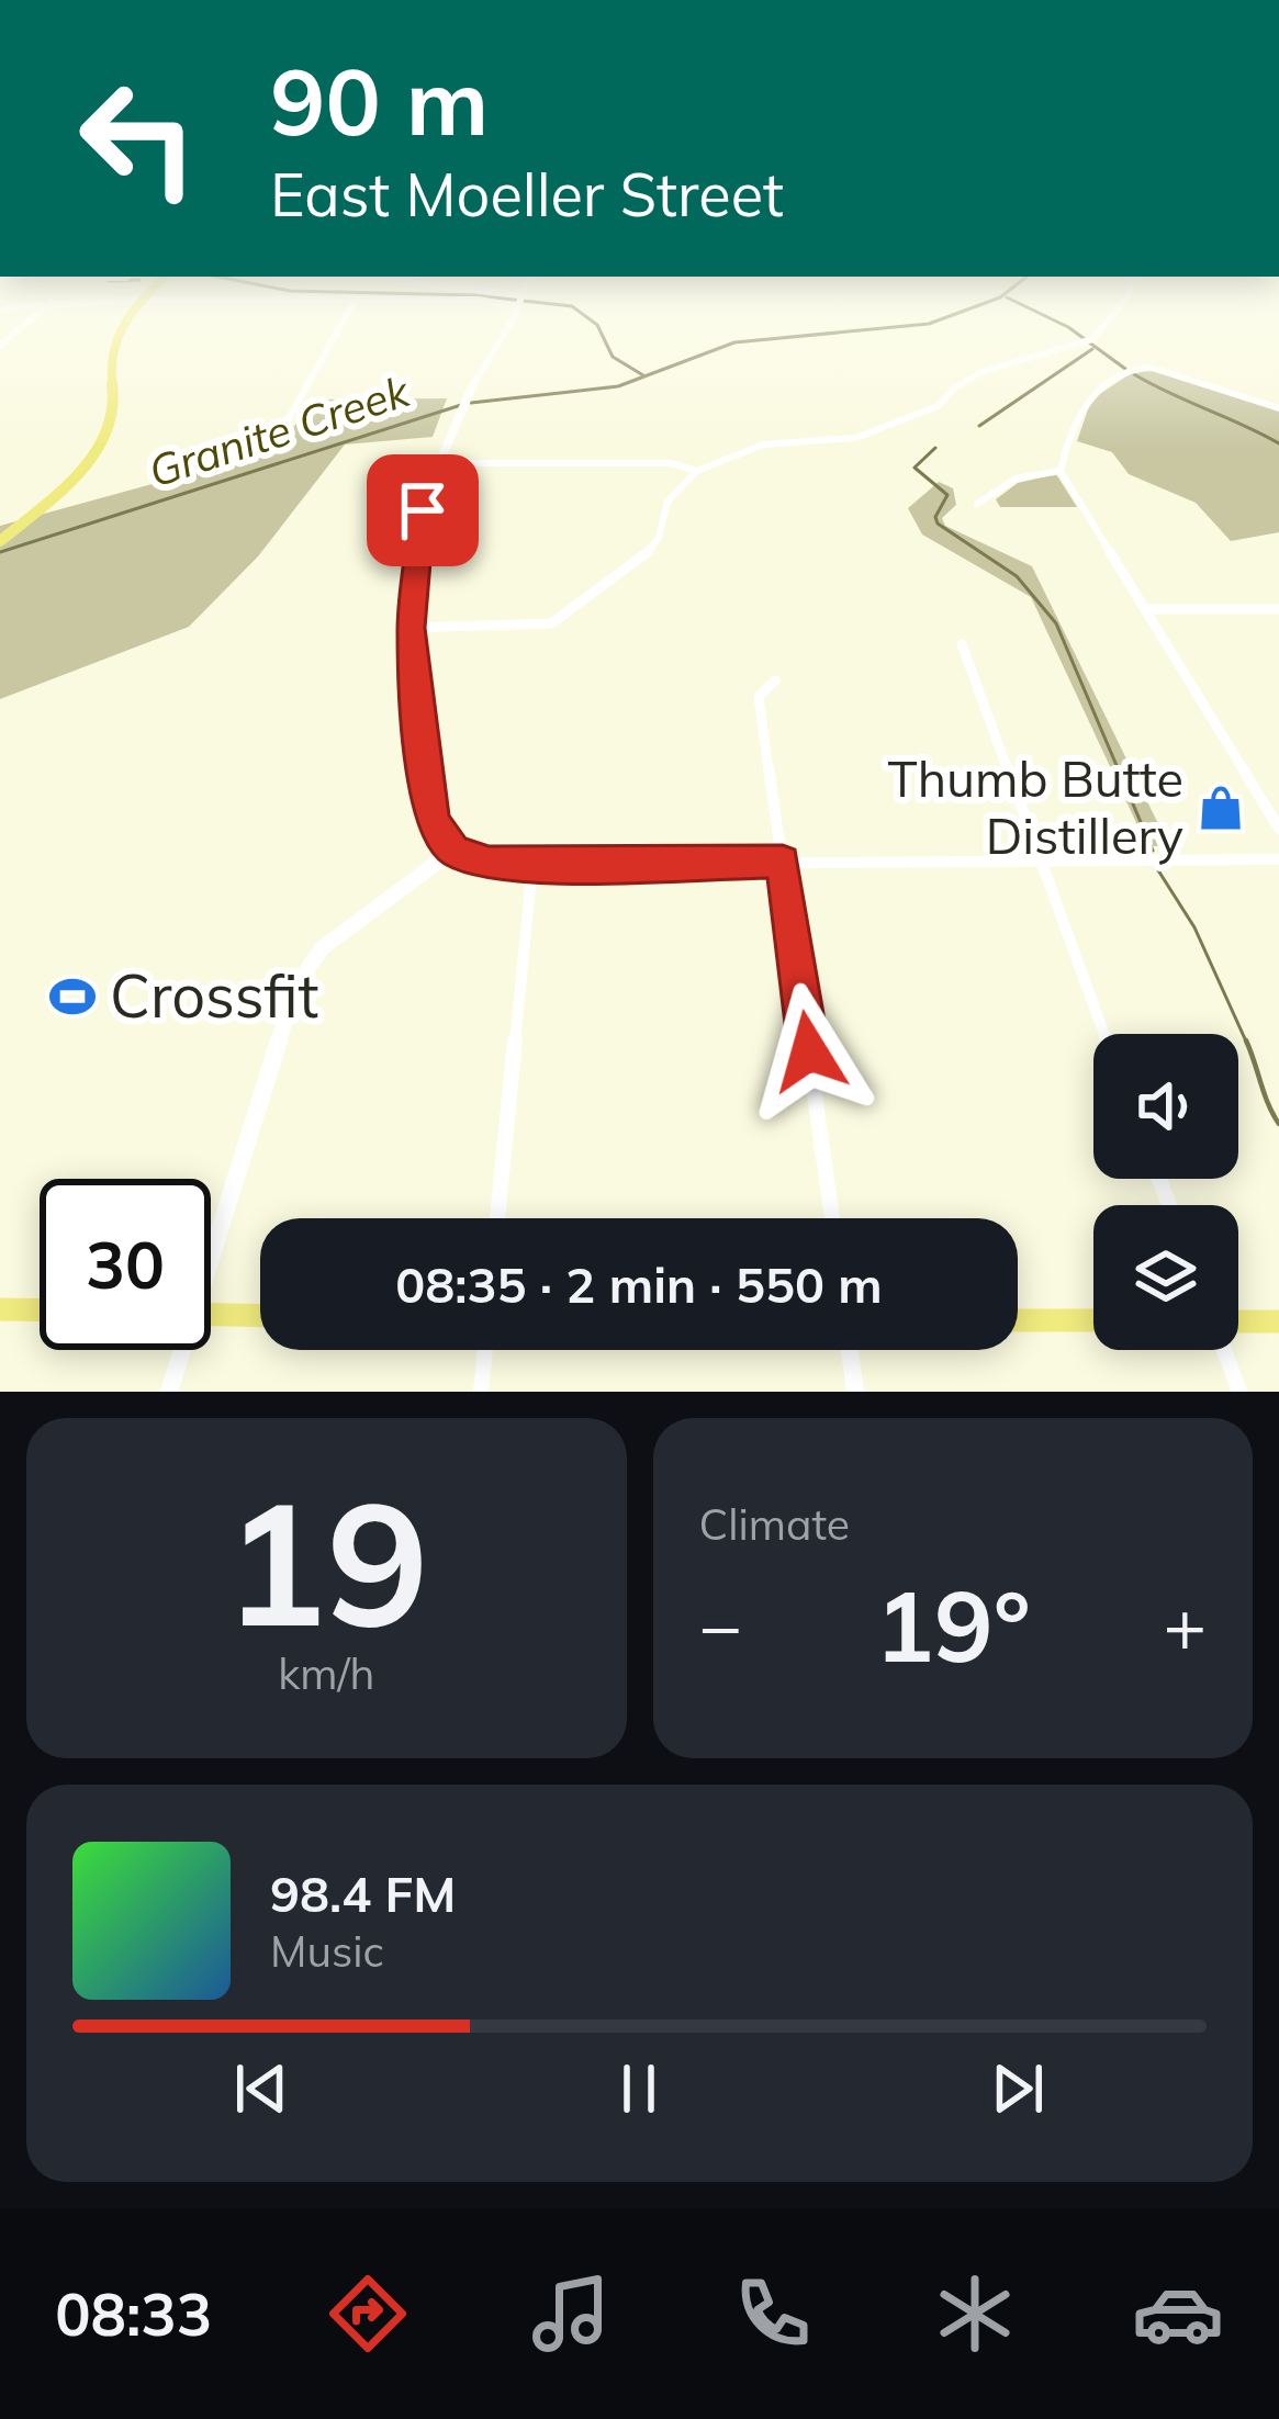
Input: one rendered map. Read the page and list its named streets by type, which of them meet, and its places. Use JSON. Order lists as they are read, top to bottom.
{
  "water": ["Granite Creek"],
  "places": {
    "shop": ["Thumb Butte Distillery"],
    "sports": ["Crossfit"]
  },
  "page": {
    "turn": ["90 m", "East Moeller Street"],
    "limit": "30",
    "trip": "08:35 · 2 min · 550 m",
    "tile": [
      ["19", "km/h"],
      "Climate"
    ],
    "heat": ["−", "19°", "+"],
    "song": ["98.4 FM", "Music"],
    "tabs": "08:33"
  }
}
